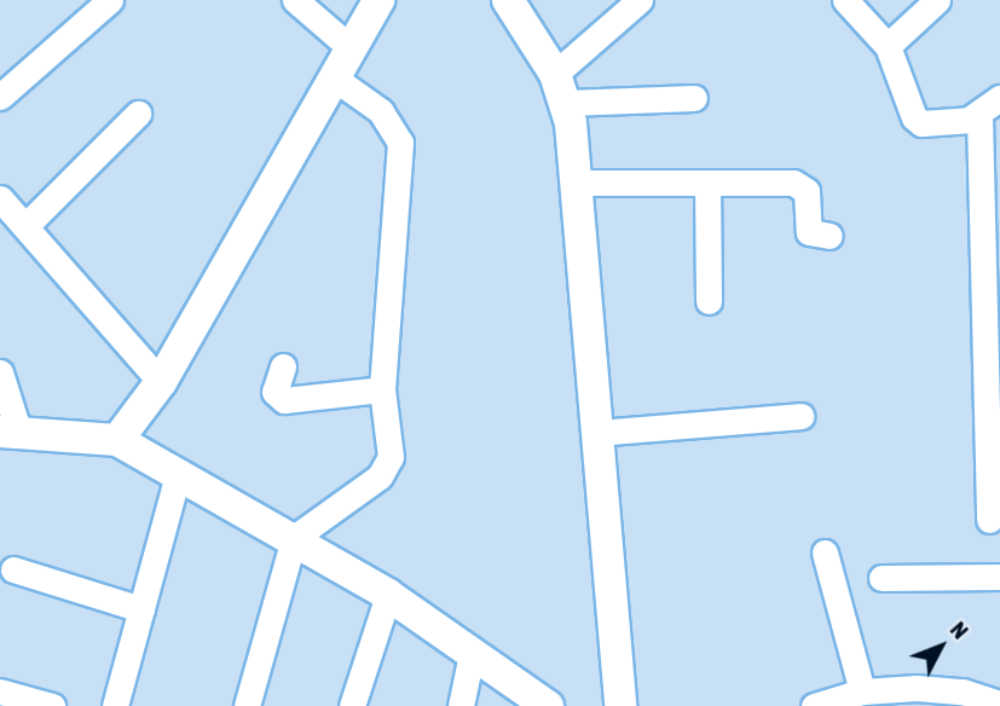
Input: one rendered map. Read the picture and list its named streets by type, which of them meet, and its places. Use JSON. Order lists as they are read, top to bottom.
{
  "north": "top right"
}
